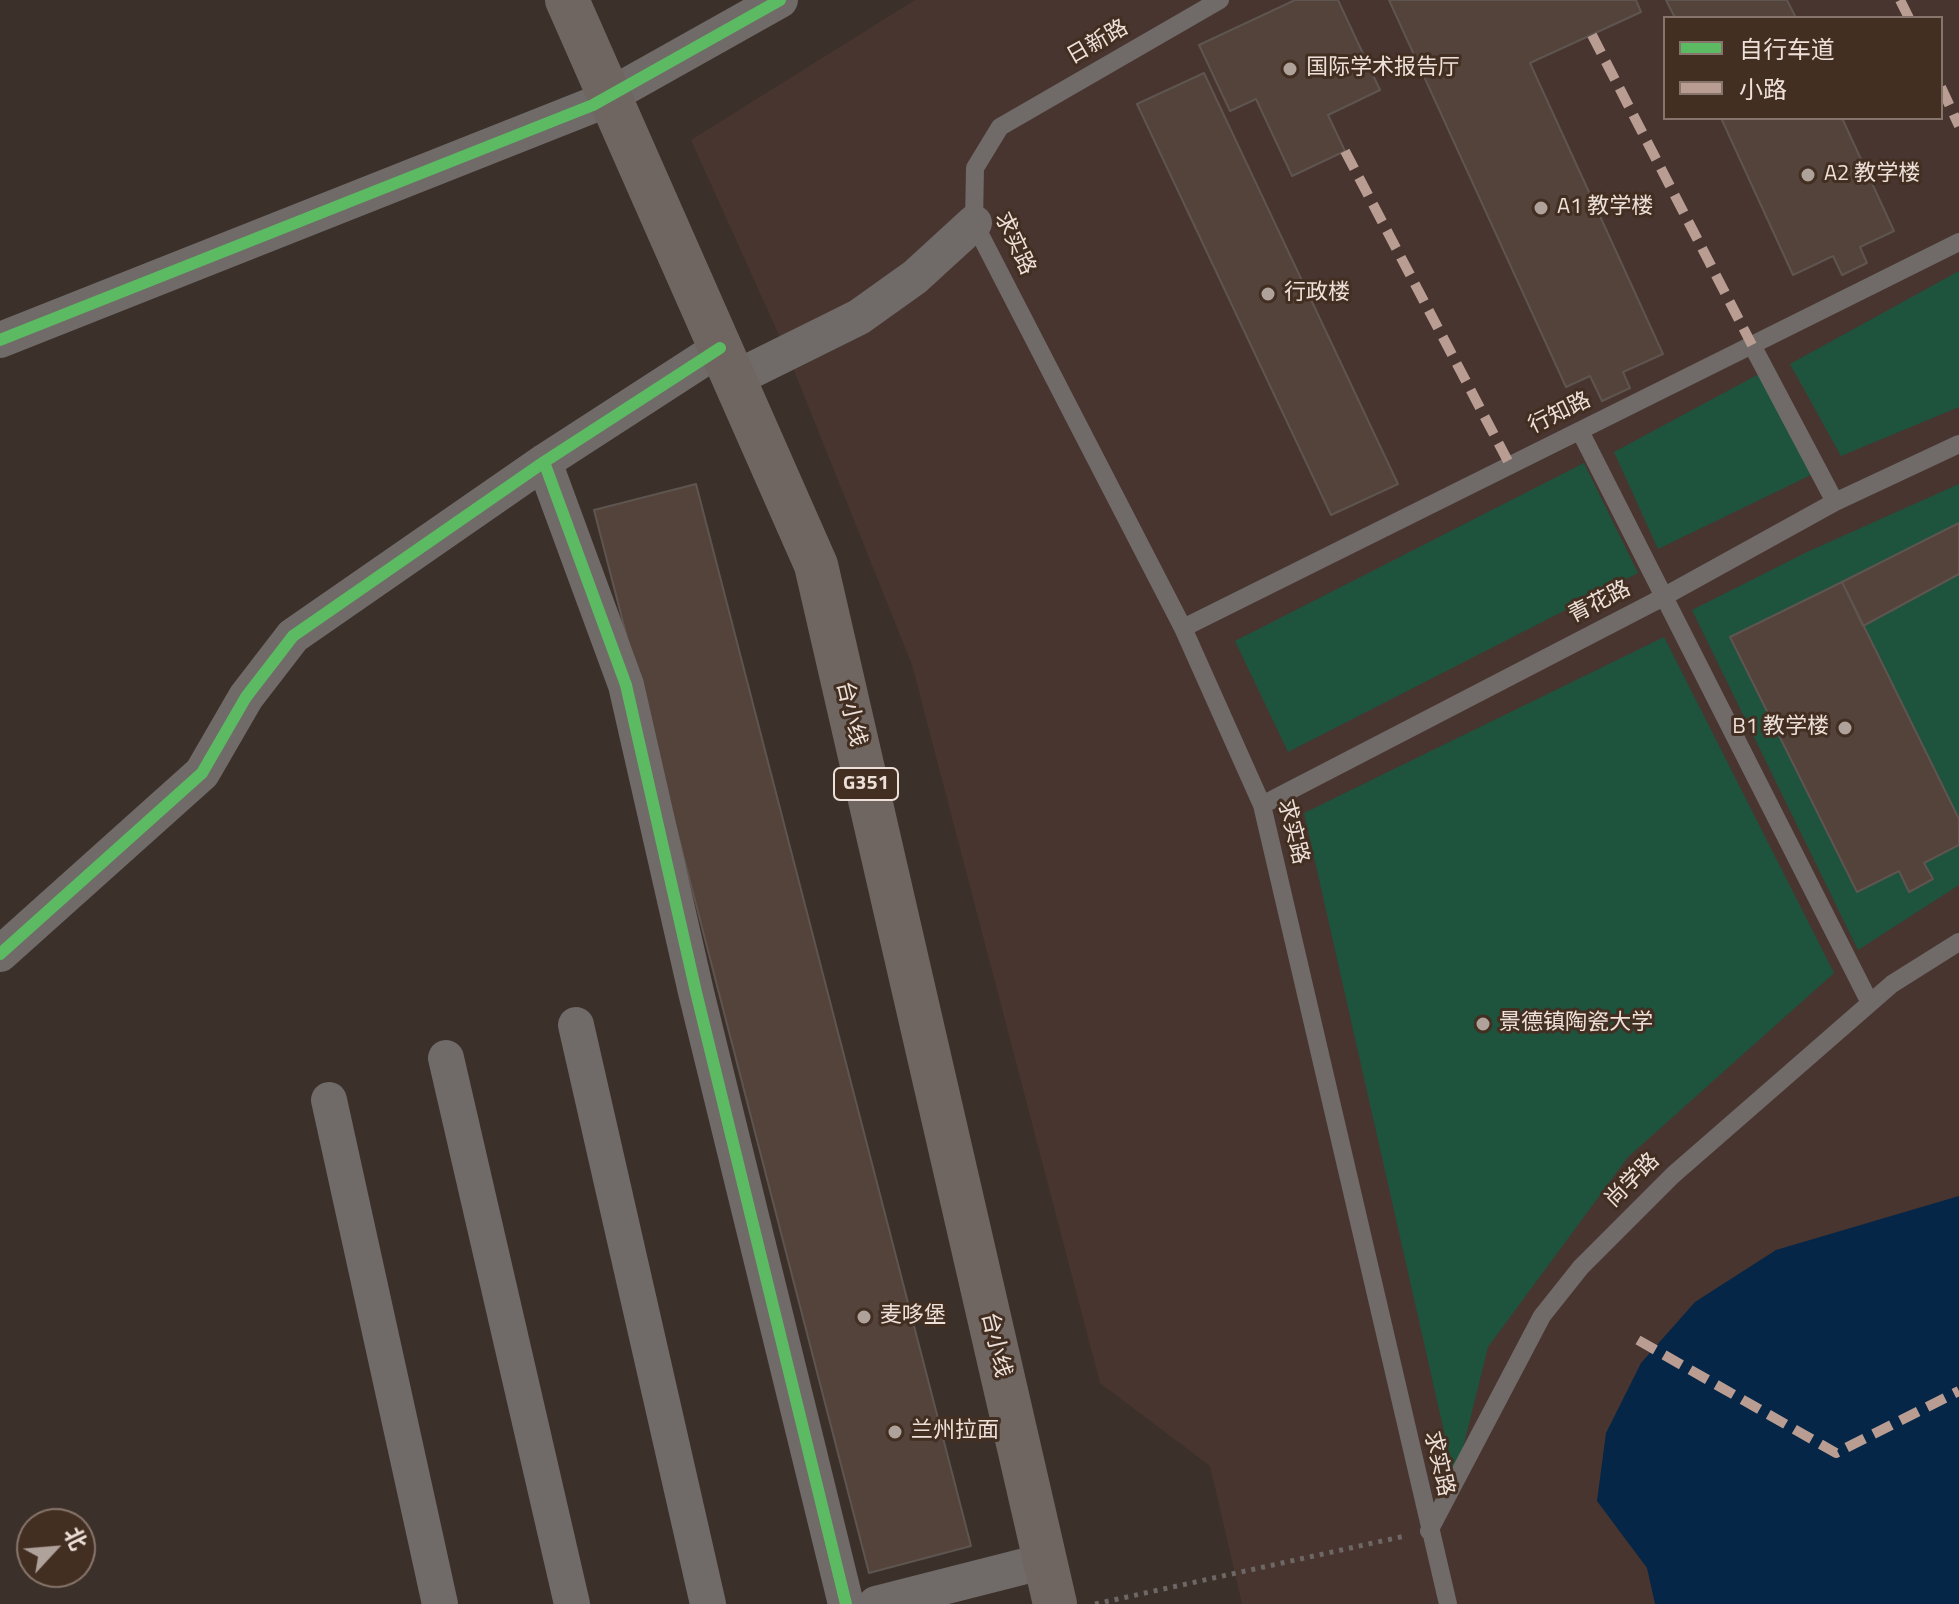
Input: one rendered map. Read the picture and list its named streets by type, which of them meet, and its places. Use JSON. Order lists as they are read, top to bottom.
{
  "streets": {
    "highway": ["台小线", "G351"],
    "lane": [
      "日新路",
      "求实路",
      "行知路",
      "青花路",
      "尚学路"
    ]
  },
  "crossings": [
    ["日新路", "求实路"],
    ["求实路", "行知路"],
    ["求实路", "青花路"],
    ["求实路", "尚学路"]
  ],
  "places": [
    "国际学术报告厅",
    "A2 教学楼",
    "A1 教学楼",
    "行政楼",
    "B1 教学楼",
    "景德镇陶瓷大学",
    "麦哆堡",
    "兰州拉面"
  ],
  "legend": ["自行车道", "小路"],
  "north": "top right"
}
